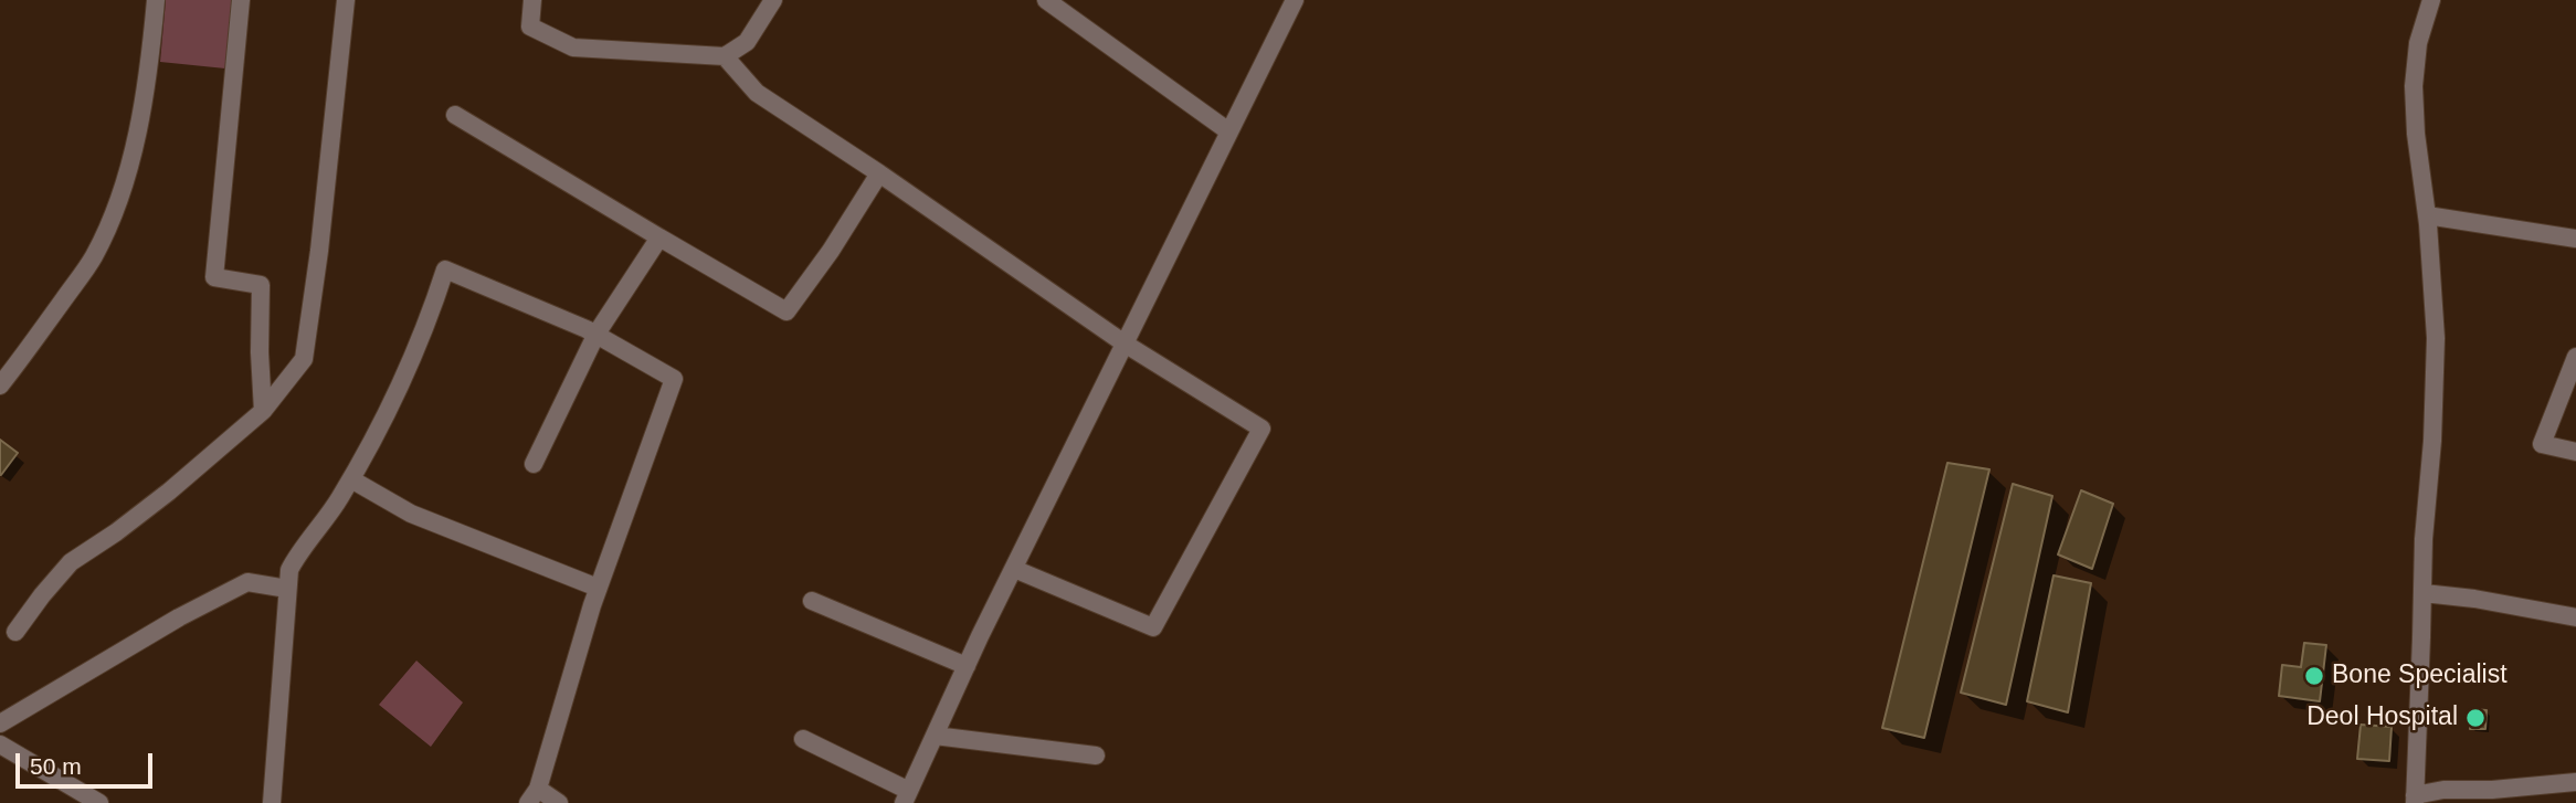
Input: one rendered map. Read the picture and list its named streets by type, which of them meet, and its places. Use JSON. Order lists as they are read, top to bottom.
{
  "places": ["Bone Specialist", "Deol Hospital"],
  "scale_bar": "50 m"
}
